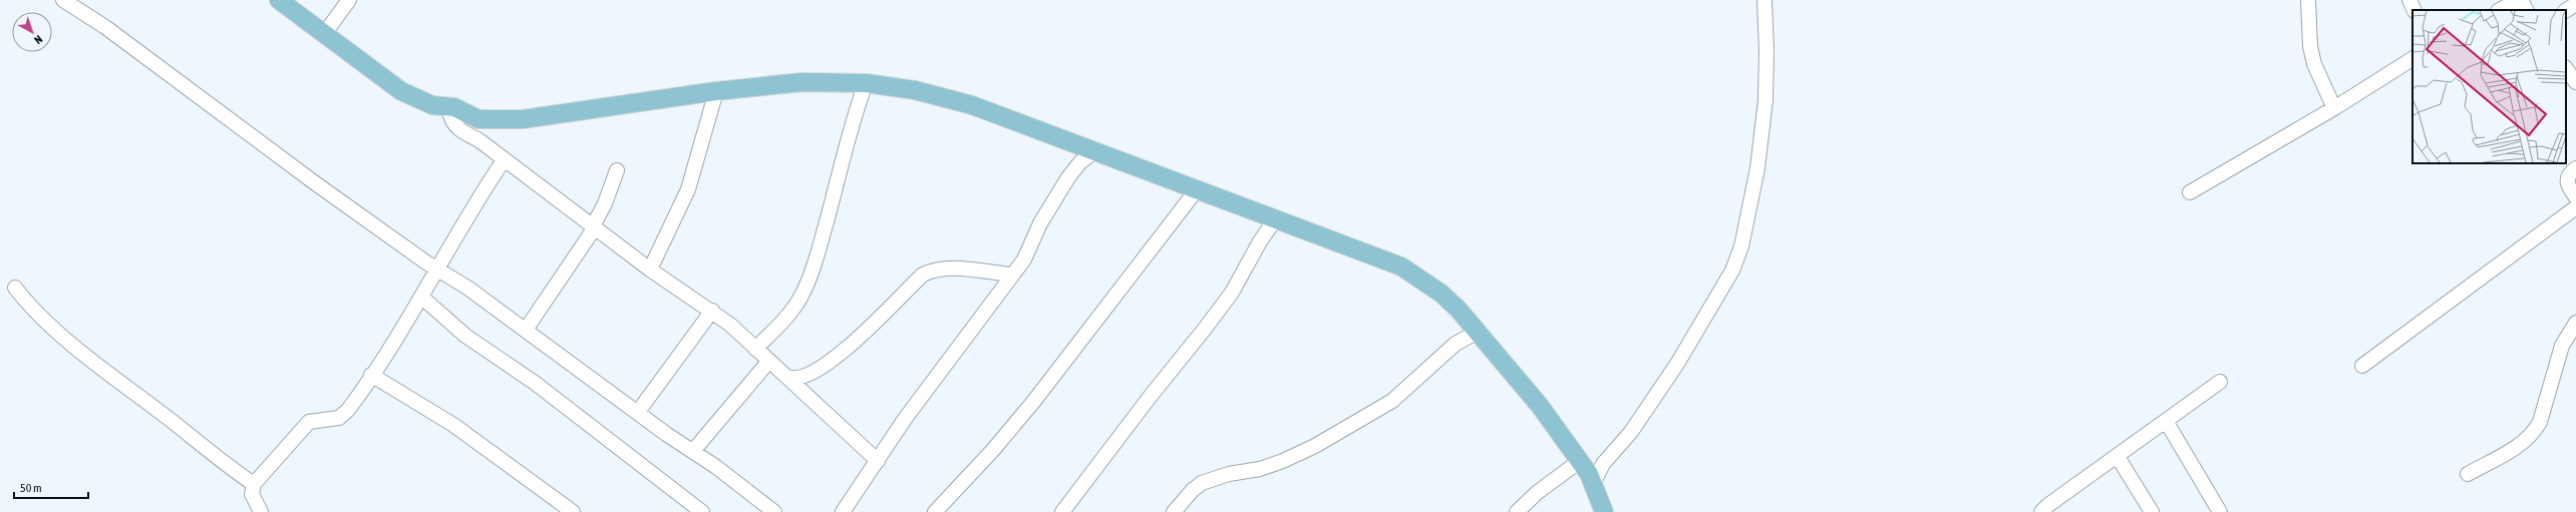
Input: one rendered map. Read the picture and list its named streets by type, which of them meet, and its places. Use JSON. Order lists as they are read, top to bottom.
{
  "scale_bar": "50 m",
  "north": "bottom right"
}
